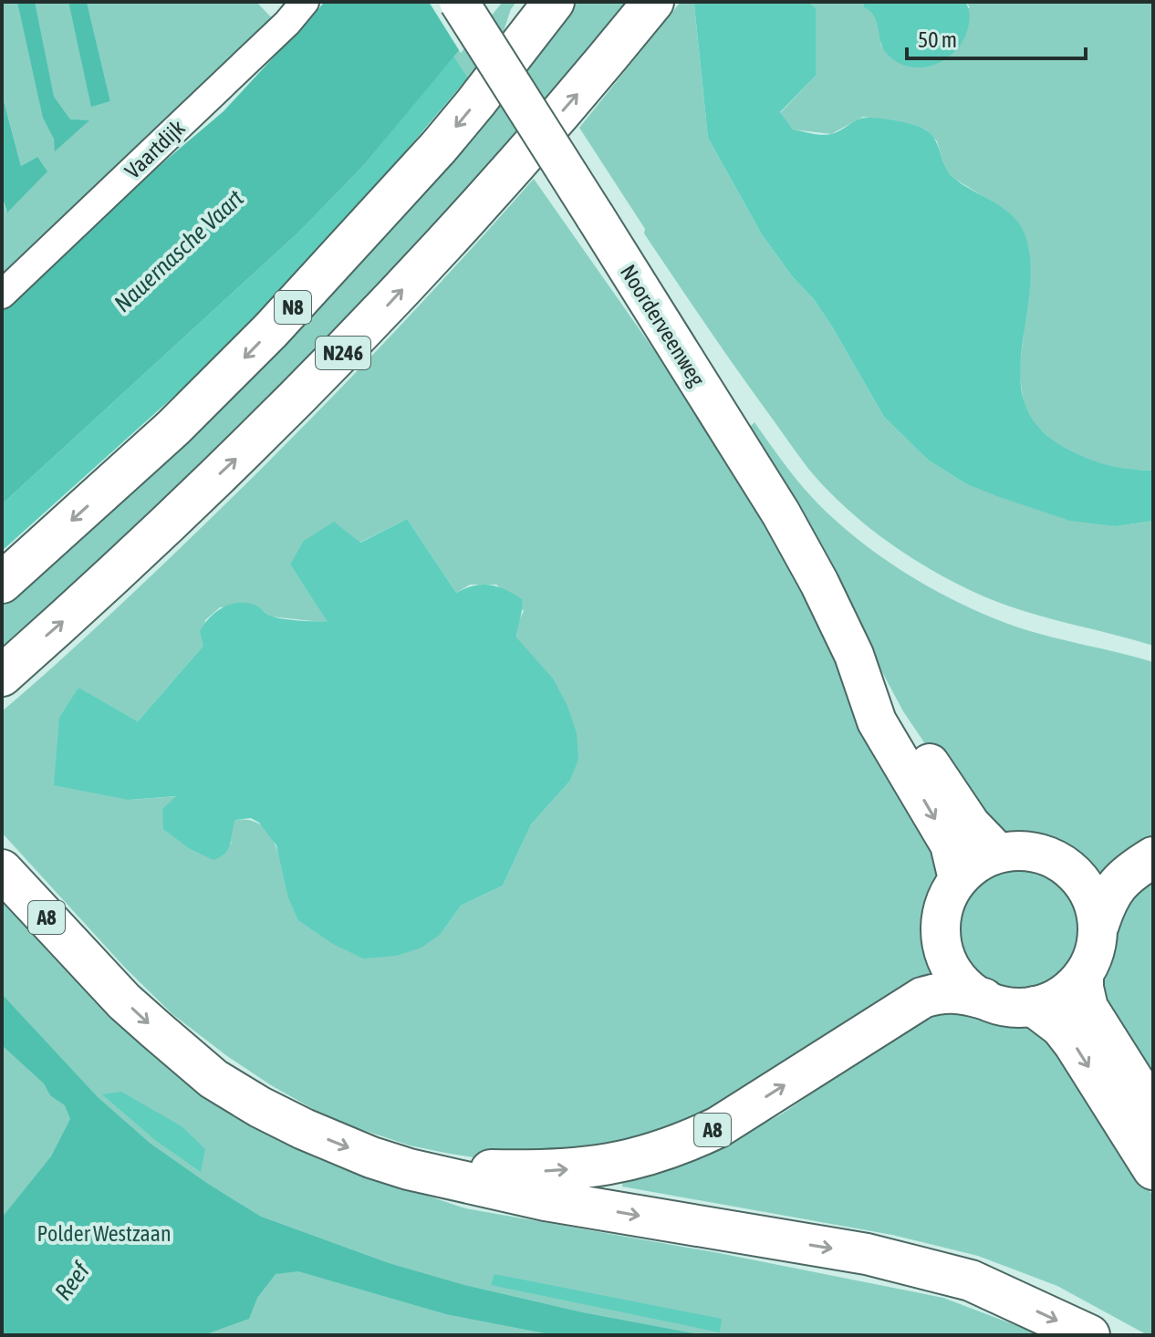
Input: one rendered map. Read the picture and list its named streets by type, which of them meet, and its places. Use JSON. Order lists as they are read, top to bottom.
{
  "streets": {
    "highway": ["N8", "N246", "A8"],
    "street": ["Vaartdijk", "Noorderveenweg"]
  },
  "crossings": [
    ["Noorderveenweg", "A8"]
  ],
  "water": ["Nauernasche Vaart", "Reef"],
  "parks": ["Polder Westzaan"],
  "scale_bar": "50 m"
}
